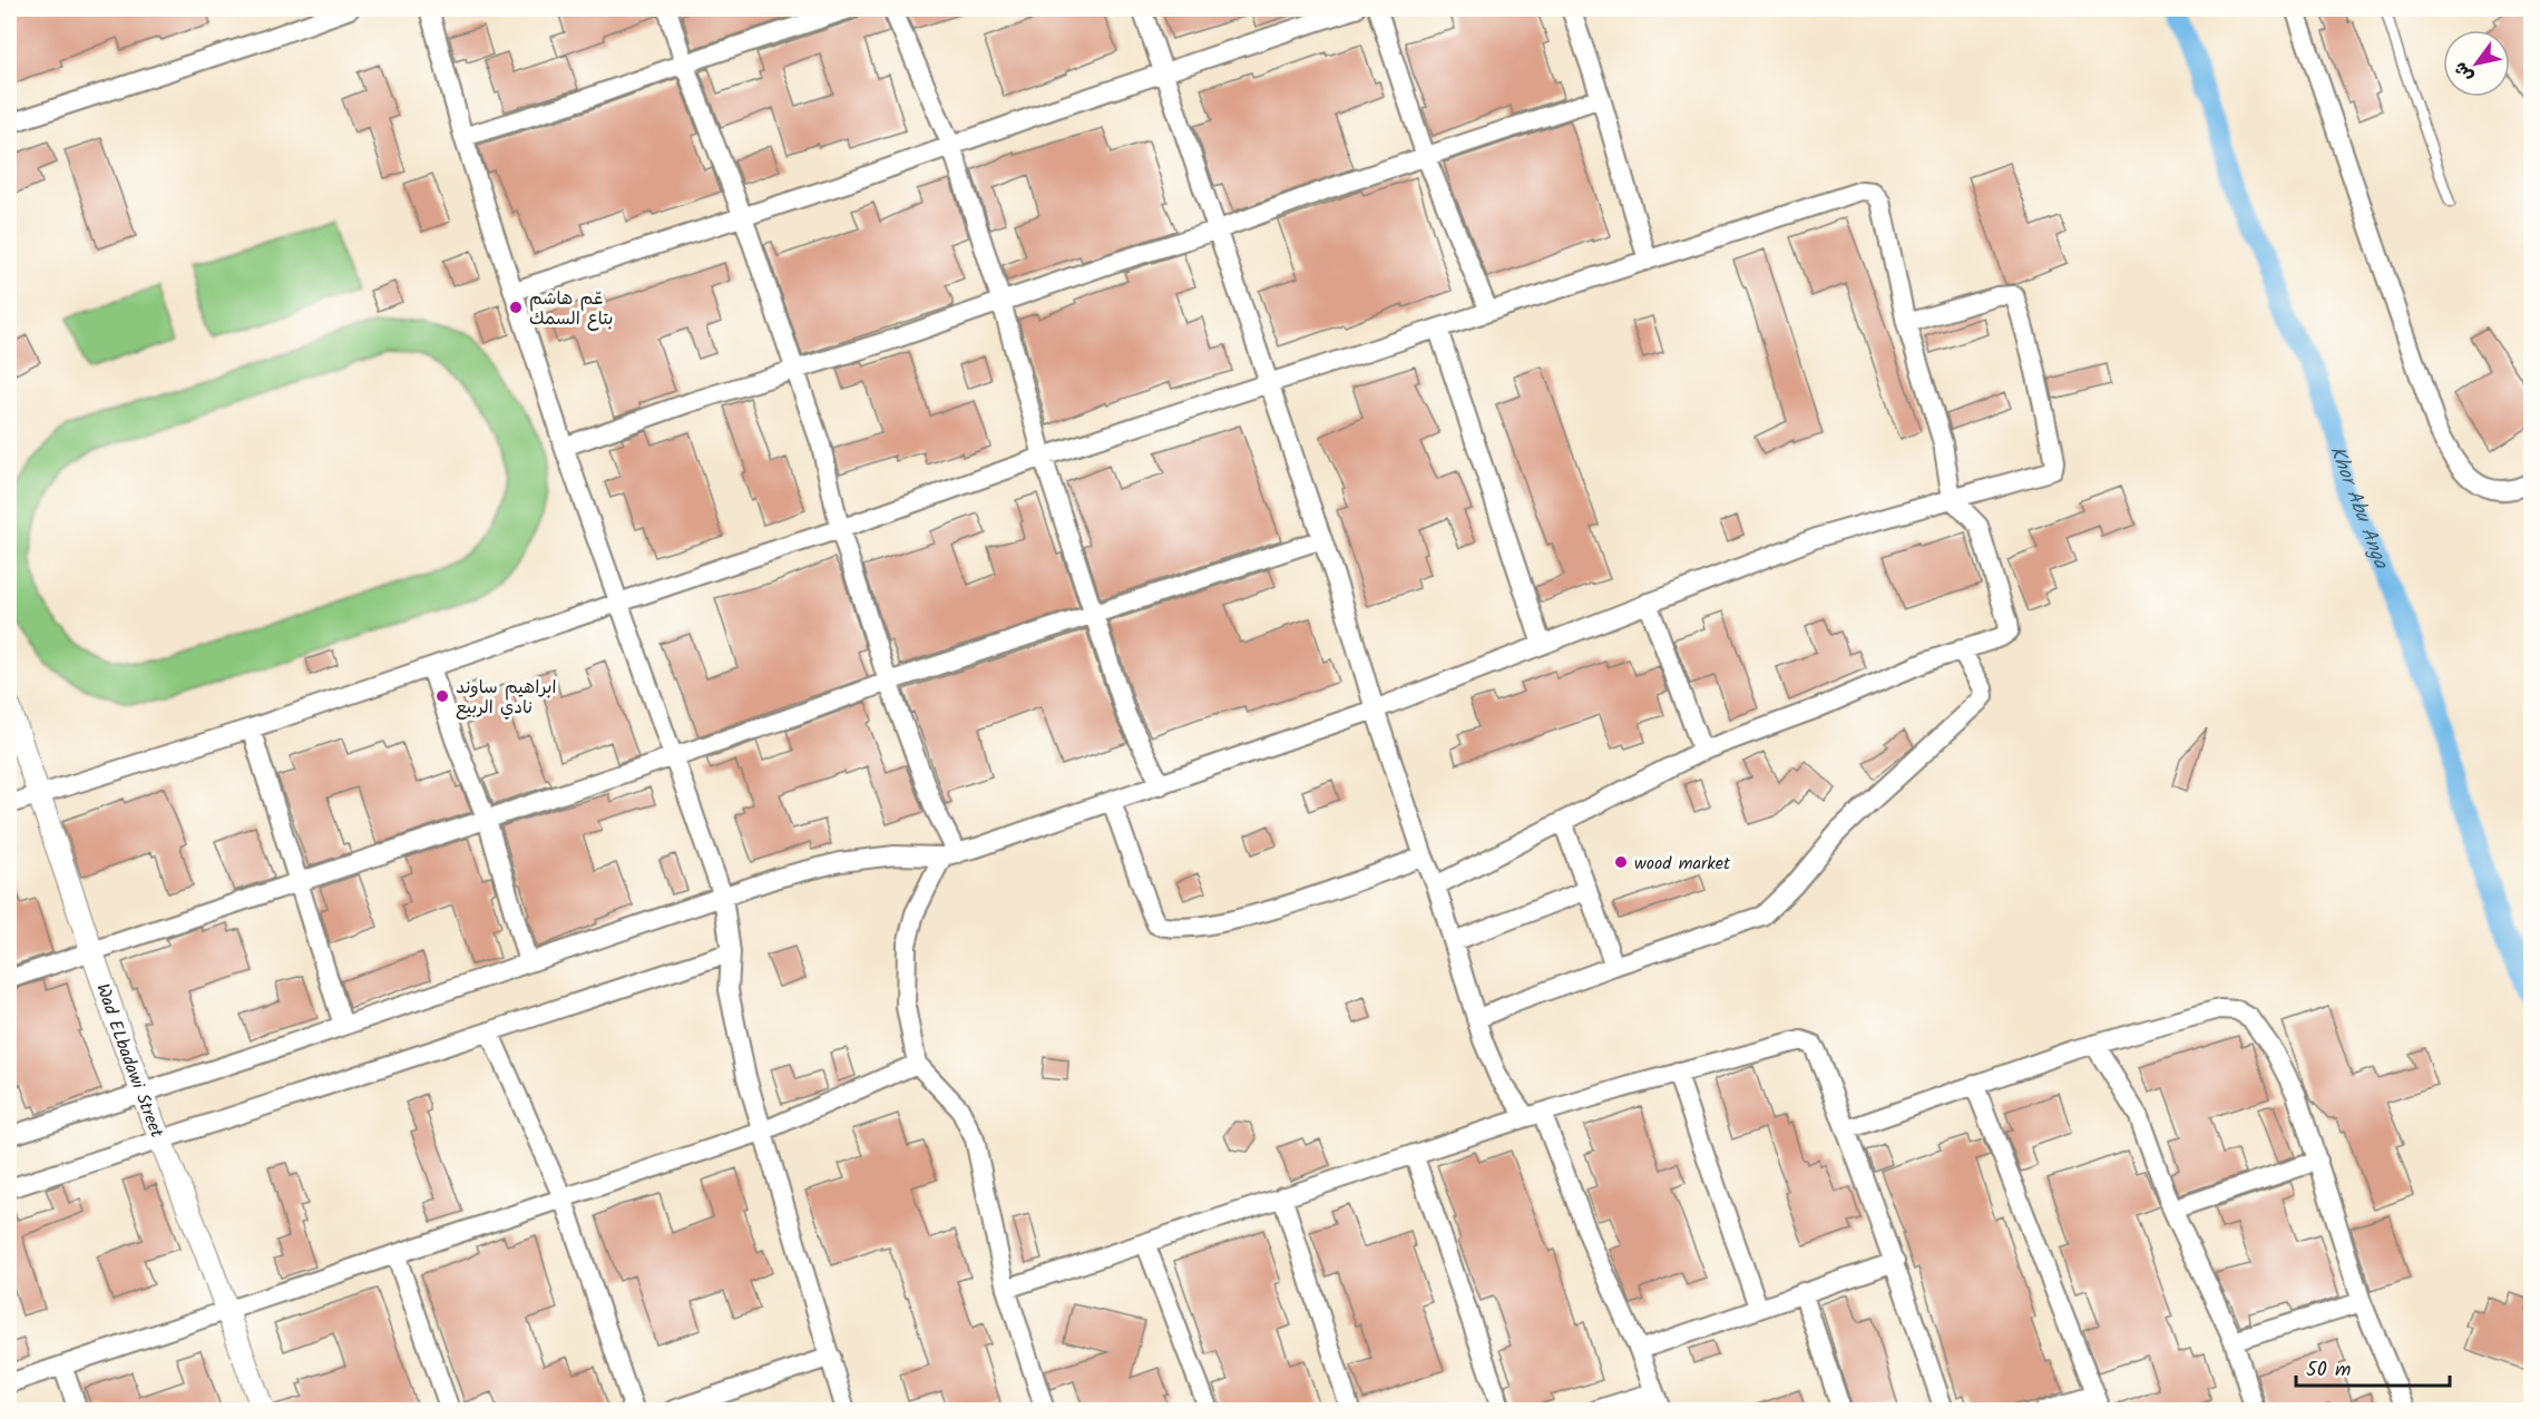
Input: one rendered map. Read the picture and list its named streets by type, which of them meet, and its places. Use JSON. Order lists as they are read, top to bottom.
{
  "streets": {
    "street": ["Wad ELbadawi Street"]
  },
  "water": ["Khor Abu Anga"],
  "places": ["عّم هاشم بتاع السمك", "ابراهيم ساوند نادي الربيع", "wood market"],
  "scale_bar": "50 m",
  "north": "bottom left"
}
